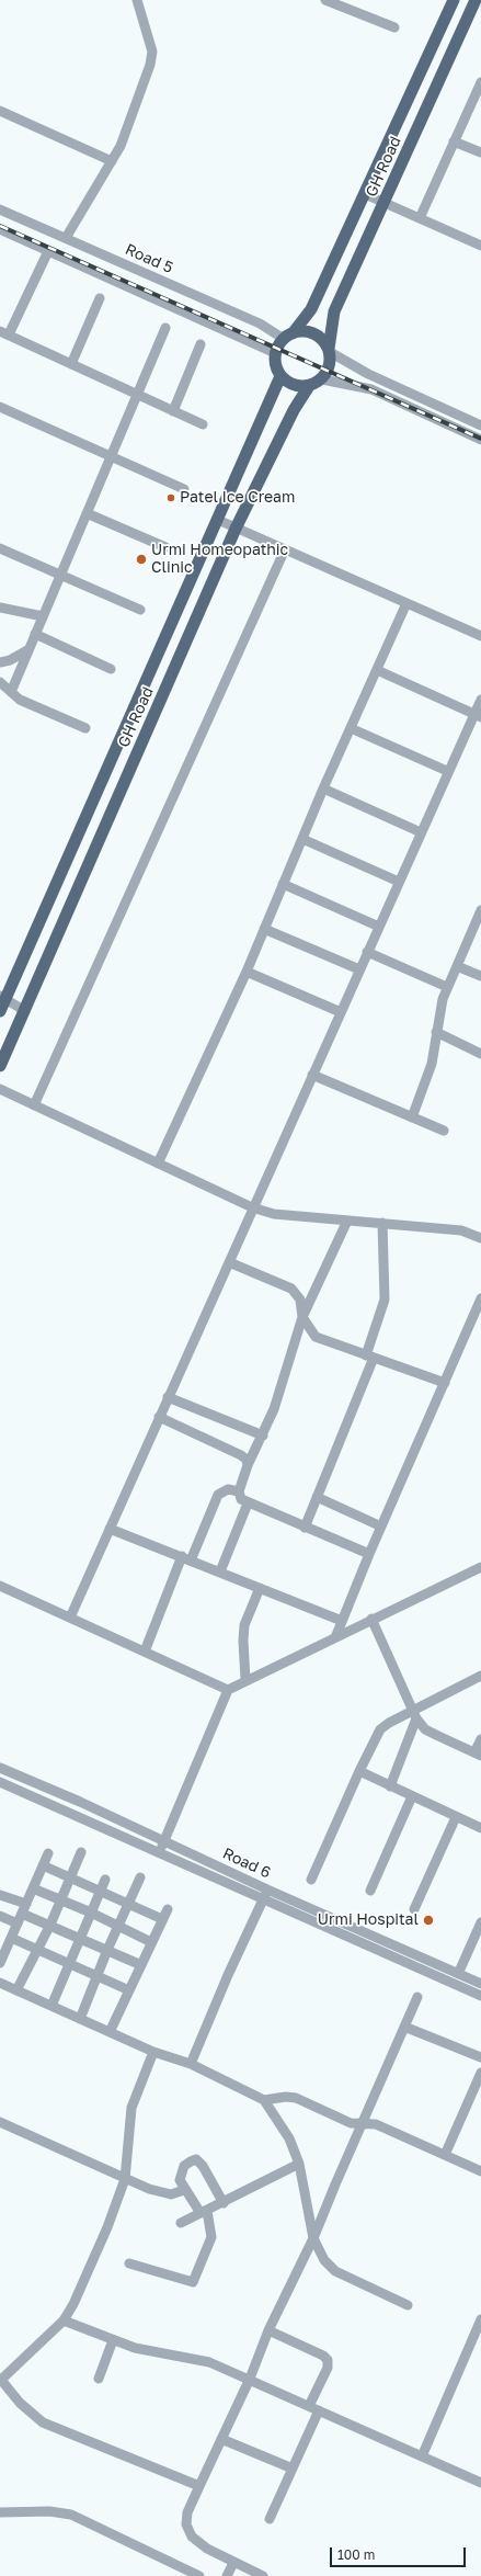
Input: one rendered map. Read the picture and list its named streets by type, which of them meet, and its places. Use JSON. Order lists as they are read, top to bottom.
{
  "streets": {
    "main road": ["GH Road"],
    "street": ["Road 5", "Road 6"]
  },
  "crossings": [
    ["GH Road", "Road 5"]
  ],
  "places": ["Patel Ice Cream", "Urmi Homeopathic Clinic", "Urmi Hospital"],
  "scale_bar": "100 m"
}
